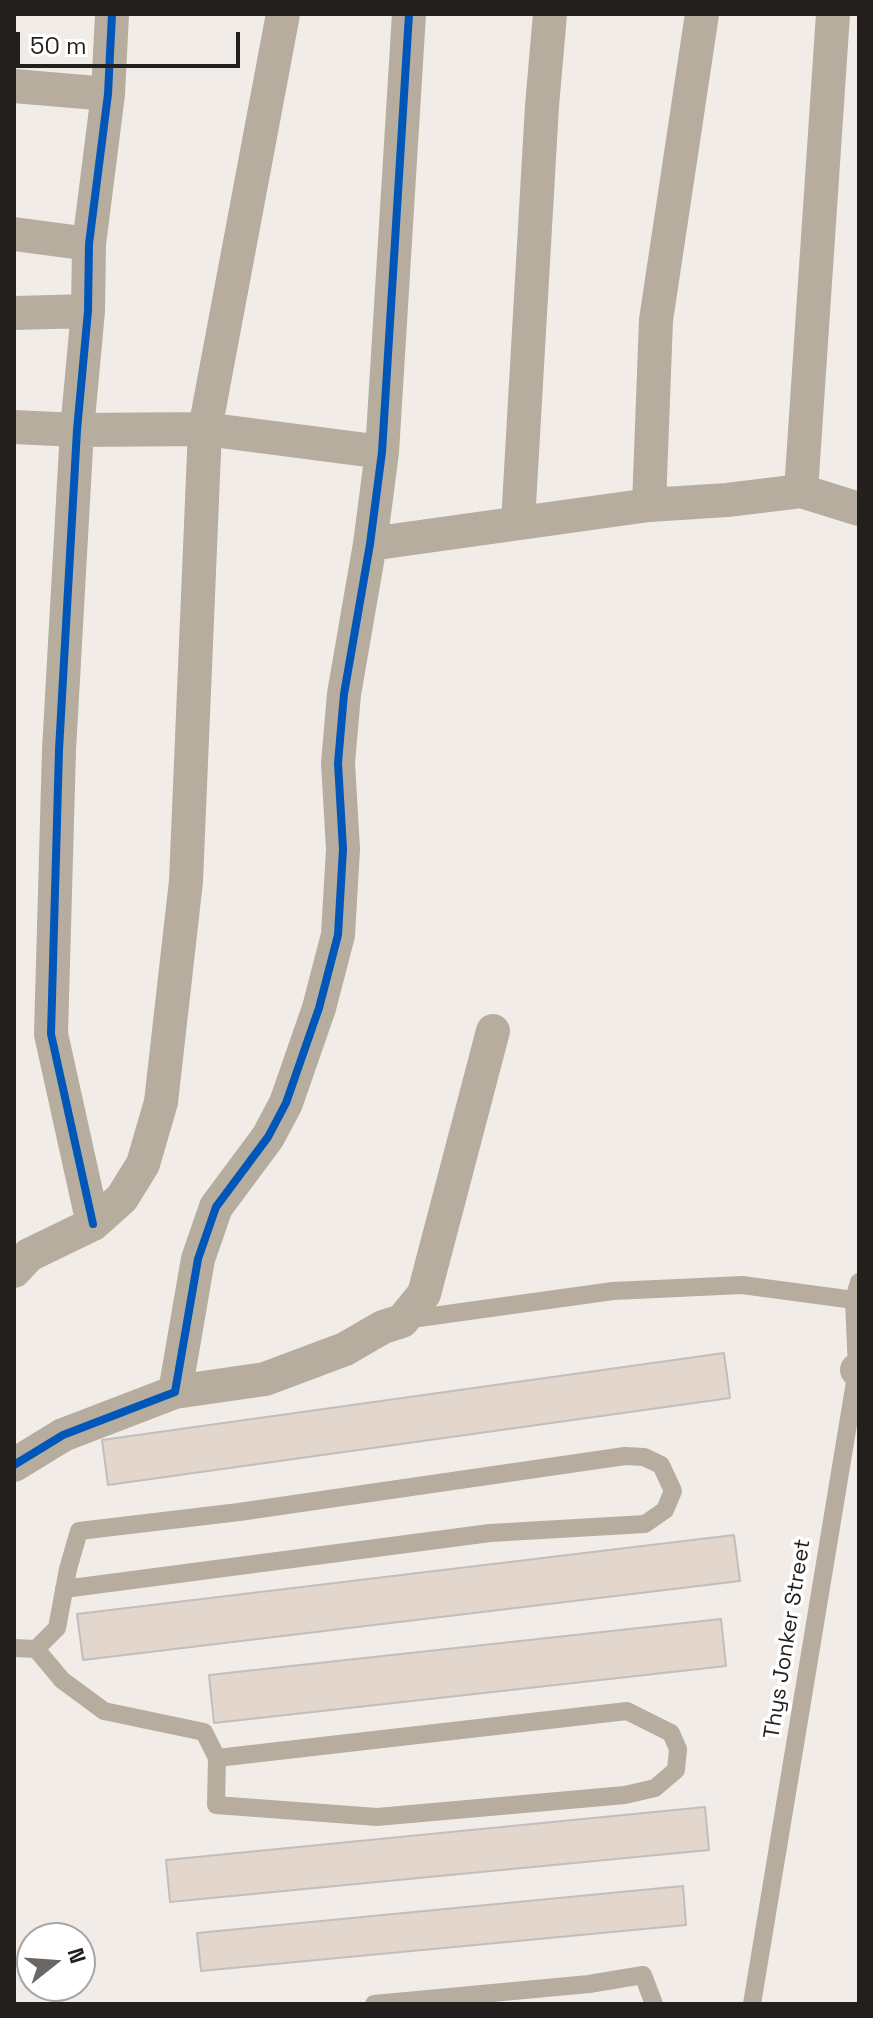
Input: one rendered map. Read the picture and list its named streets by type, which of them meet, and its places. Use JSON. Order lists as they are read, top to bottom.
{
  "streets": {
    "lane": ["Thys Jonker Street"]
  },
  "scale_bar": "50 m",
  "north": "right"
}
